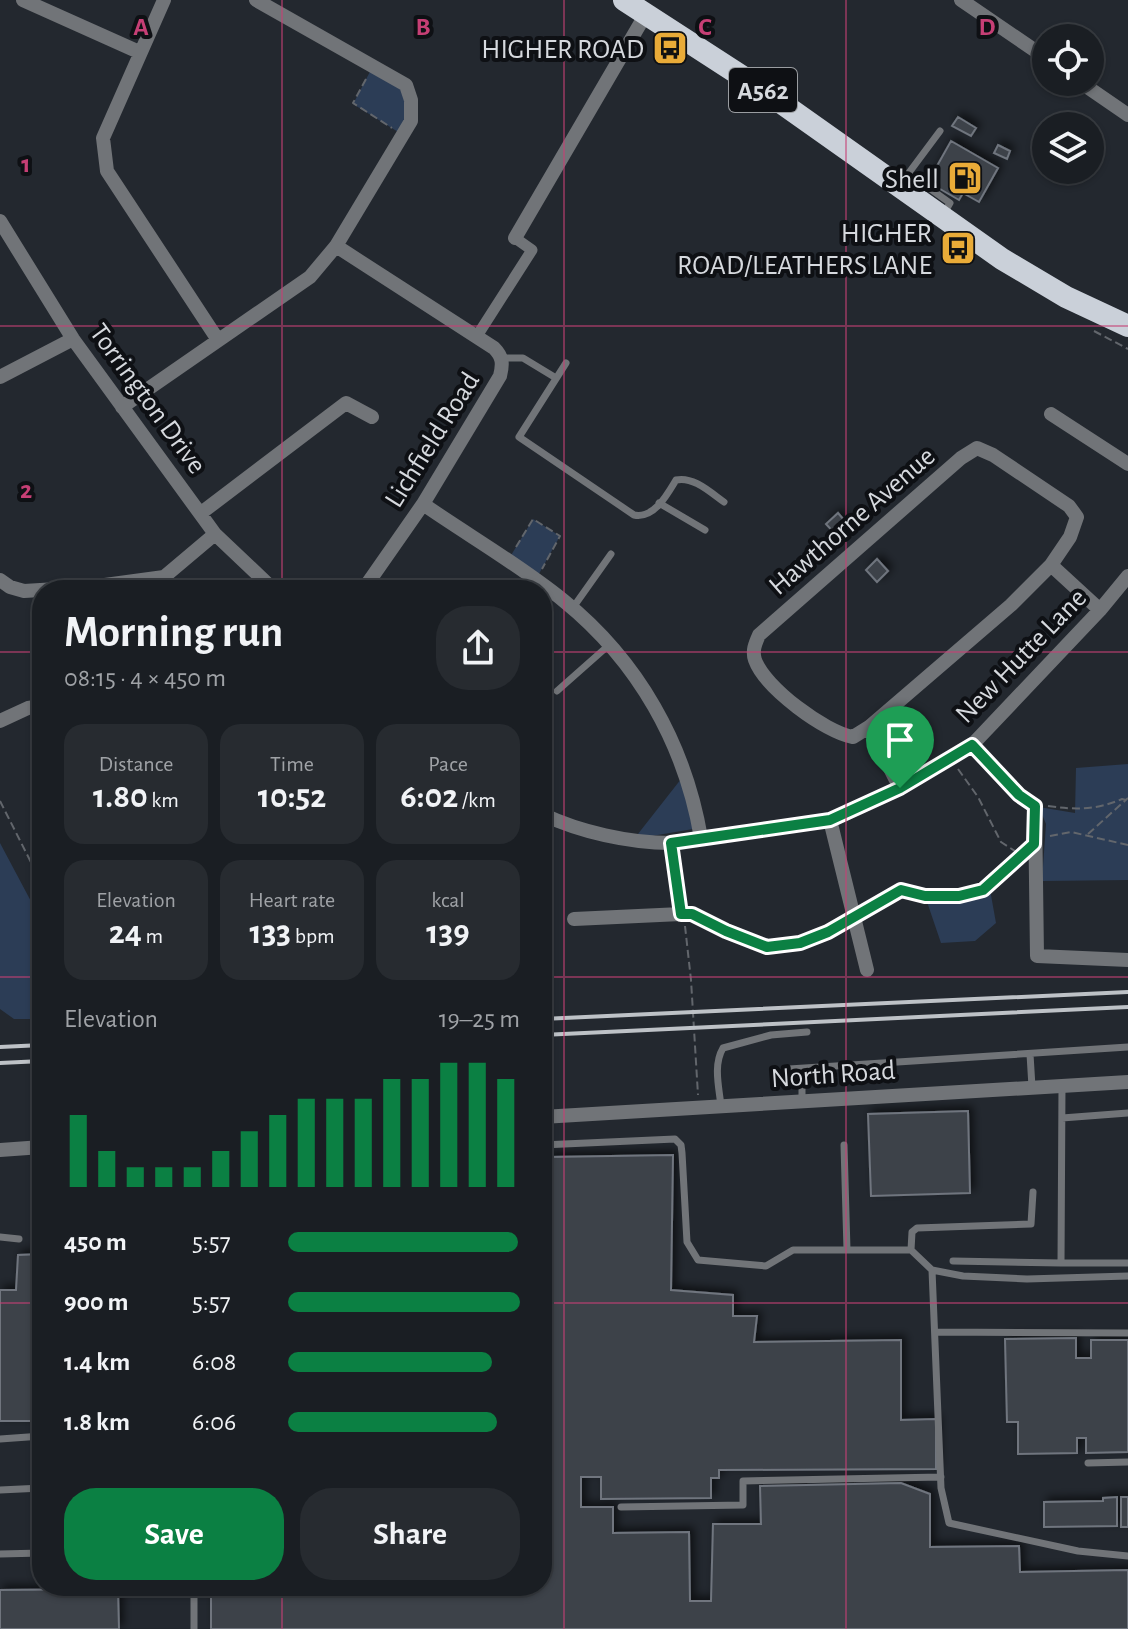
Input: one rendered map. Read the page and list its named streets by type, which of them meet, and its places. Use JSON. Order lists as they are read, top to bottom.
{
  "streets": {
    "highway": ["A562"],
    "street": [
      "Torrington Drive",
      "Lichfield Road",
      "Hawthorne Avenue",
      "New Hutte Lane",
      "North Road"
    ]
  },
  "places": {
    "bus stop": ["HIGHER ROAD", "HIGHER ROAD/LEATHERS LANE"],
    "fuel station": ["Shell"]
  },
  "page": {
    "heading": ["Morning run", "08:15 · 4 × 450 m"],
    "stats": [
      ["Distance", "1.80 km"],
      ["Time", "10:52"],
      ["Pace", "6:02 /km"],
      ["Elevation", "24 m"],
      ["Heart rate", "133 bpm"],
      ["kcal", "139"]
    ],
    "chart": ["Elevation", "19–25 m"],
    "list": [
      {
        "name": "450 m",
        "note": "5:57"
      },
      {
        "name": "900 m",
        "note": "5:57"
      },
      {
        "name": "1.4 km",
        "note": "6:08"
      },
      {
        "name": "1.8 km",
        "note": "6:06"
      }
    ],
    "buttons": ["Save", "Share"]
  },
  "grid": {
    "columns": [
      "A",
      "B",
      "C",
      "D"
    ],
    "rows": ["1", "2"]
  }
}
